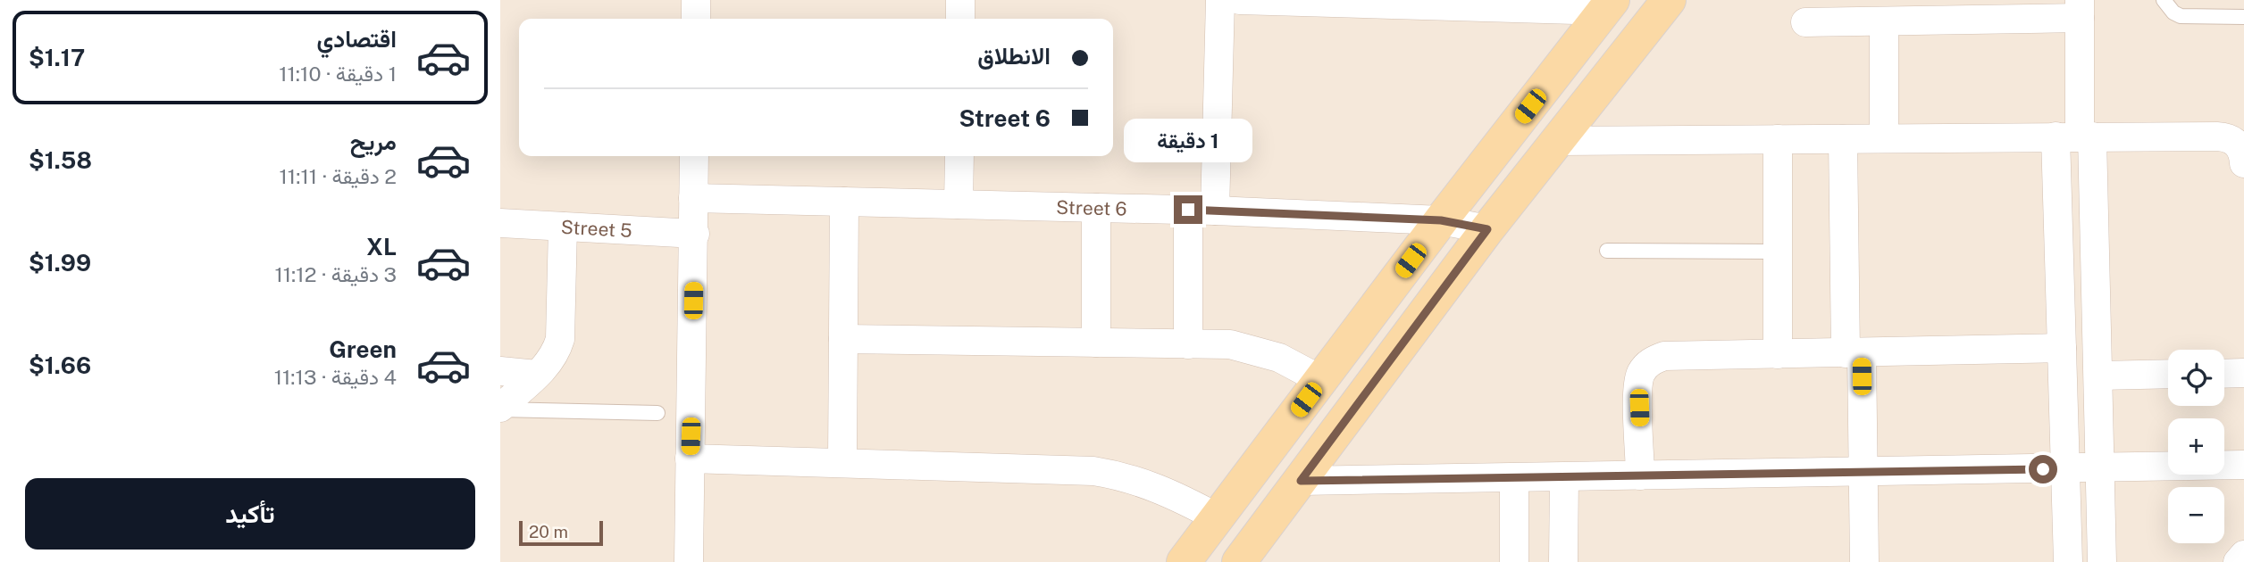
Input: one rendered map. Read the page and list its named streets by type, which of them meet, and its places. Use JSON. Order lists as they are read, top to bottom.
{
  "streets": {
    "street": ["Street 6", "Street 5"]
  },
  "scale_bar": "20 m",
  "page": {
    "list": [
      {
        "name": "اقتصادي",
        "note": "1 دقيقة · 11:10",
        "value": "$1.17"
      },
      {
        "name": "مريح",
        "note": "2 دقيقة · 11:11",
        "value": "$1.58"
      },
      {
        "name": "XL",
        "note": "3 دقيقة · 11:12",
        "value": "$1.99"
      },
      {
        "name": "Green",
        "note": "4 دقيقة · 11:13",
        "value": "$1.66"
      }
    ],
    "banner": ["الانطلاق", "Street 6"],
    "bubble": "1 دقيقة",
    "map_buttons": ["+", "−"],
    "buttons": "تأكيد",
    "scale": "20 m"
  }
}
